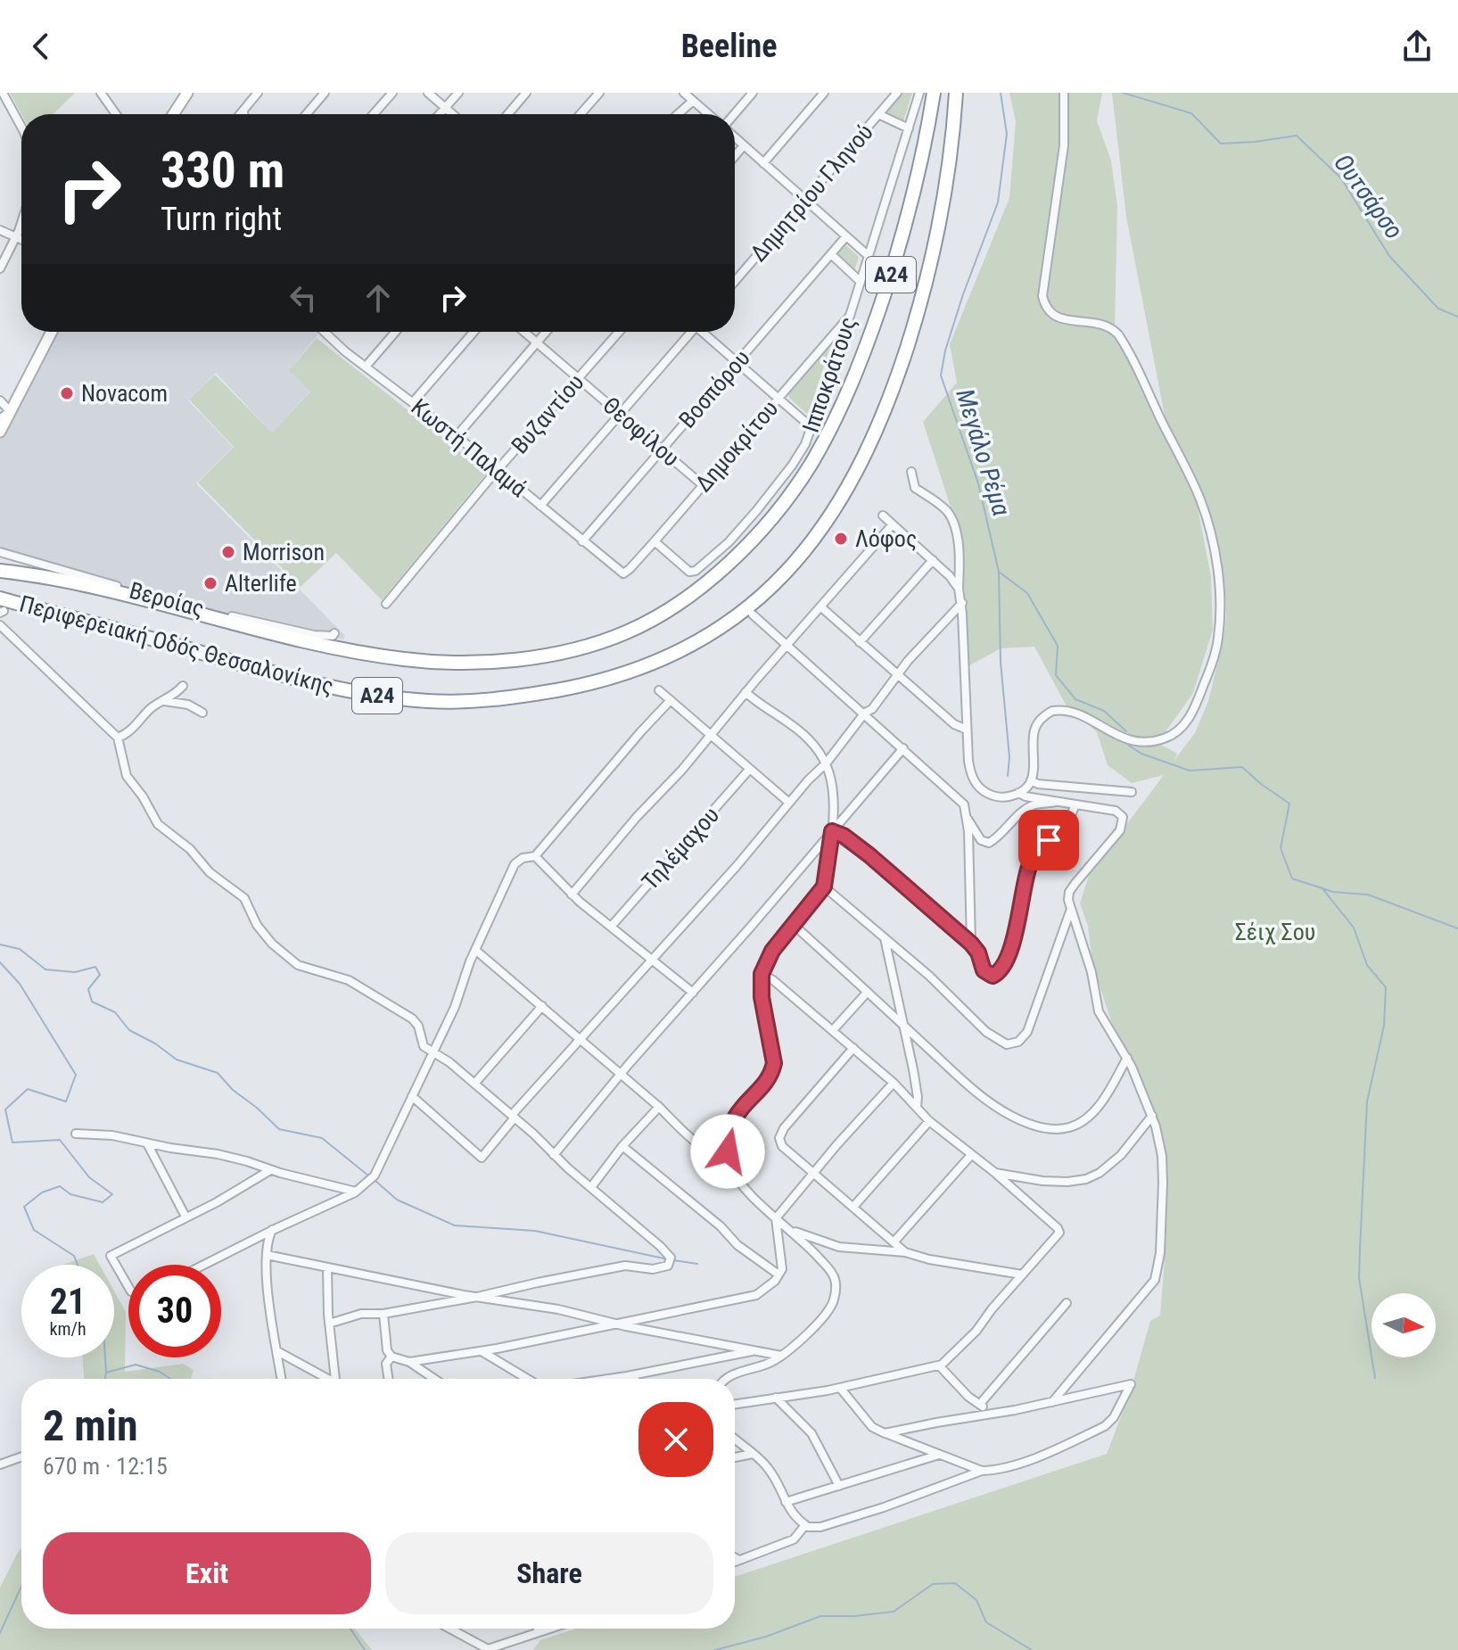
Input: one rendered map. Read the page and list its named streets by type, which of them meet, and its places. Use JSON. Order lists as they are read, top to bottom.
{
  "streets": {
    "highway": ["Α24", "Περιφερειακή Οδός Θεσσαλονίκης"],
    "street": [
      "Δημητρίου Γληνού",
      "Ιπποκράτους",
      "Βοσπόρου",
      "Βυζαντίου",
      "Θεοφίλου",
      "Δημοκρίτου",
      "Κωστή Παλαμά",
      "Βεροίας",
      "Τηλέμαχου"
    ]
  },
  "crossings": [
    ["Ιπποκράτους", "Δημοκρίτου"],
    ["Βοσπόρου", "Θεοφίλου"],
    ["Βοσπόρου", "Κωστή Παλαμά"],
    ["Βυζαντίου", "Θεοφίλου"],
    ["Βυζαντίου", "Κωστή Παλαμά"],
    ["Θεοφίλου", "Δημοκρίτου"],
    ["Δημοκρίτου", "Κωστή Παλαμά"]
  ],
  "water": ["Ουτσάρσο", "Μεγάλο Ρέμα"],
  "parks": ["Σέιχ Σου"],
  "places": [
    "Novacom",
    "Λόφος",
    "Morrison",
    "Alterlife"
  ],
  "north": "right",
  "page": {
    "header": "Beeline",
    "turn": ["330 m", "Turn right"],
    "speed": "21 km/h",
    "limit": "30",
    "heading": ["2 min", "670 m · 12:15"],
    "buttons": ["Exit", "Share"]
  }
}
